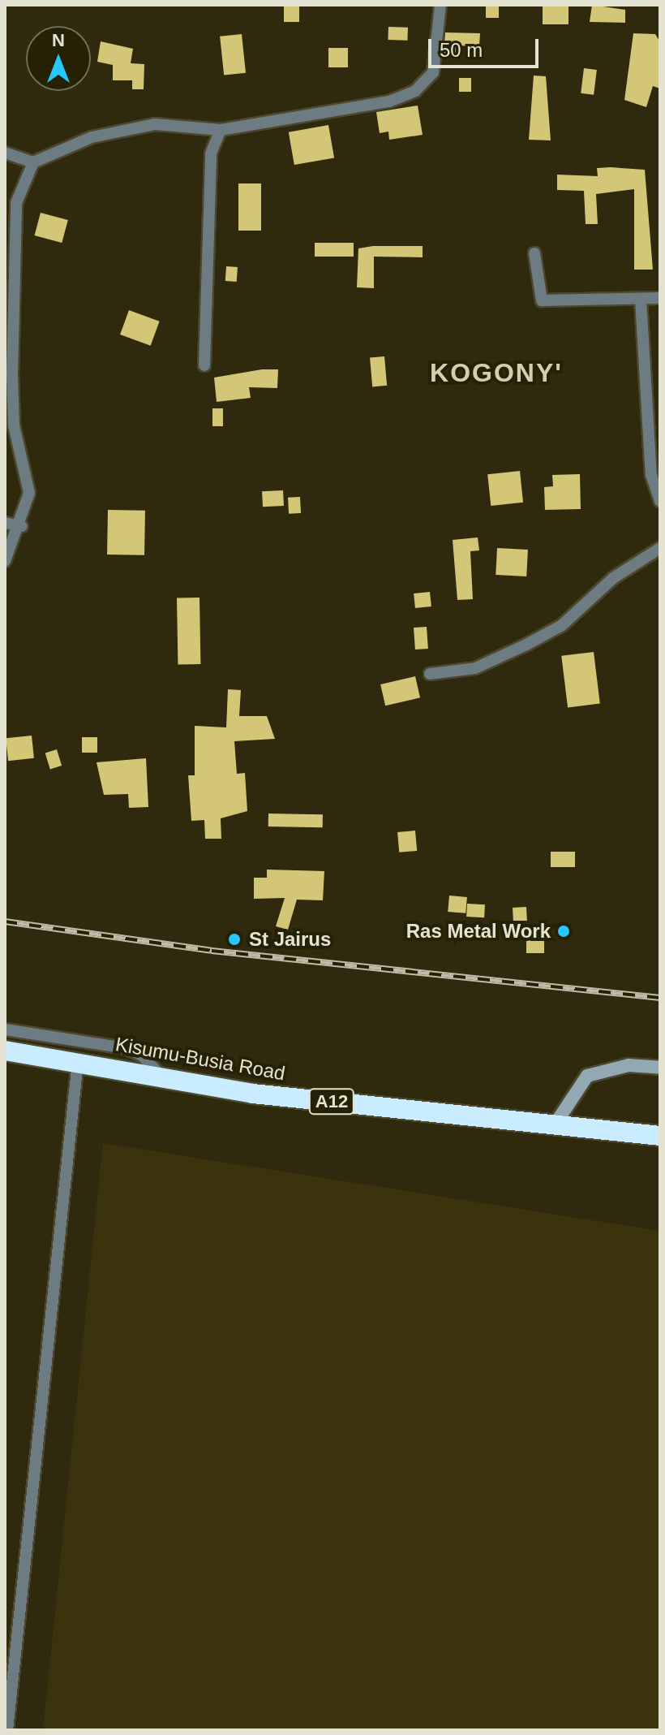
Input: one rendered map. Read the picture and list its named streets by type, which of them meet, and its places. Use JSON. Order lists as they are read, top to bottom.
{
  "streets": {
    "highway": ["Kisumu-Busia Road", "A12"]
  },
  "districts": ["KOGONY'"],
  "places": ["Ras Metal Work", "St Jairus"],
  "scale_bar": "50 m",
  "north": "top"
}
